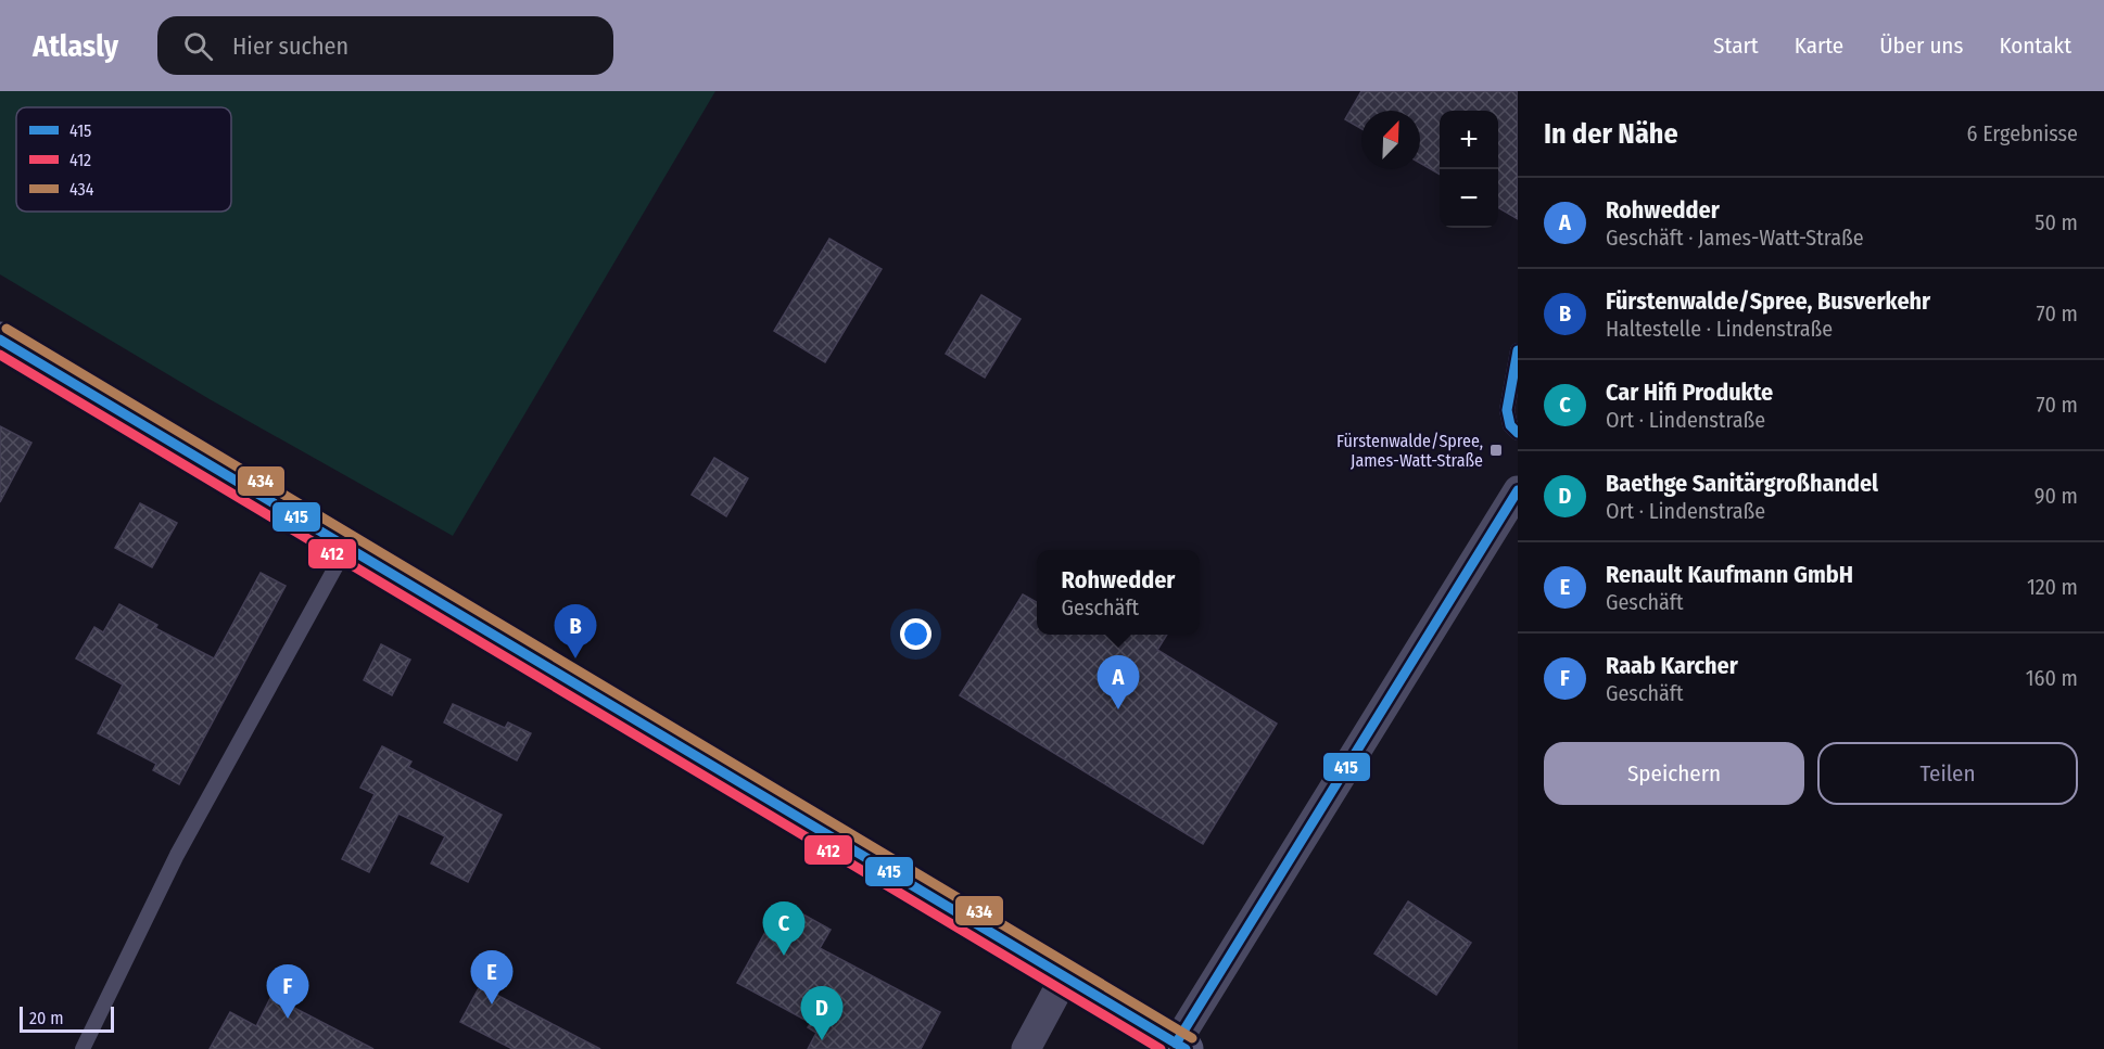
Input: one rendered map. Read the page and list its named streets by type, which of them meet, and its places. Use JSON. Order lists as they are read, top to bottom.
{
  "places": {
    "transit": ["Fürstenwalde/Spree, James-Watt-Straße"]
  },
  "lines": ["transit line 434", "transit line 415", "transit line 412"],
  "legend": ["415", "412", "434"],
  "scale_bar": "20 m",
  "north": "top right",
  "page": {
    "header": "Atlasly",
    "search": "Hier suchen",
    "nav": [
      "Start",
      "Karte",
      "Über uns",
      "Kontakt"
    ],
    "heading": ["In der Nähe", "6 Ergebnisse"],
    "map_buttons": ["+", "−"],
    "list": [
      {
        "mark": "A",
        "name": "Rohwedder",
        "note": "Geschäft · James-Watt-Straße",
        "value": "50 m"
      },
      {
        "mark": "B",
        "name": "Fürstenwalde/Spree, Busverkehr",
        "note": "Haltestelle · Lindenstraße",
        "value": "70 m"
      },
      {
        "mark": "C",
        "name": "Car Hifi Produkte",
        "note": "Ort · Lindenstraße",
        "value": "70 m"
      },
      {
        "mark": "D",
        "name": "Baethge Sanitärgroßhandel",
        "note": "Ort · Lindenstraße",
        "value": "90 m"
      },
      {
        "mark": "E",
        "name": "Renault Kaufmann GmbH",
        "note": "Geschäft",
        "value": "120 m"
      },
      {
        "mark": "F",
        "name": "Raab Karcher",
        "note": "Geschäft",
        "value": "160 m"
      }
    ],
    "popup": ["Rohwedder", "Geschäft"],
    "pins": [
      "B",
      "A",
      "C",
      "E",
      "F",
      "D"
    ],
    "buttons": ["Speichern", "Teilen"],
    "scale": "20 m"
  }
}
